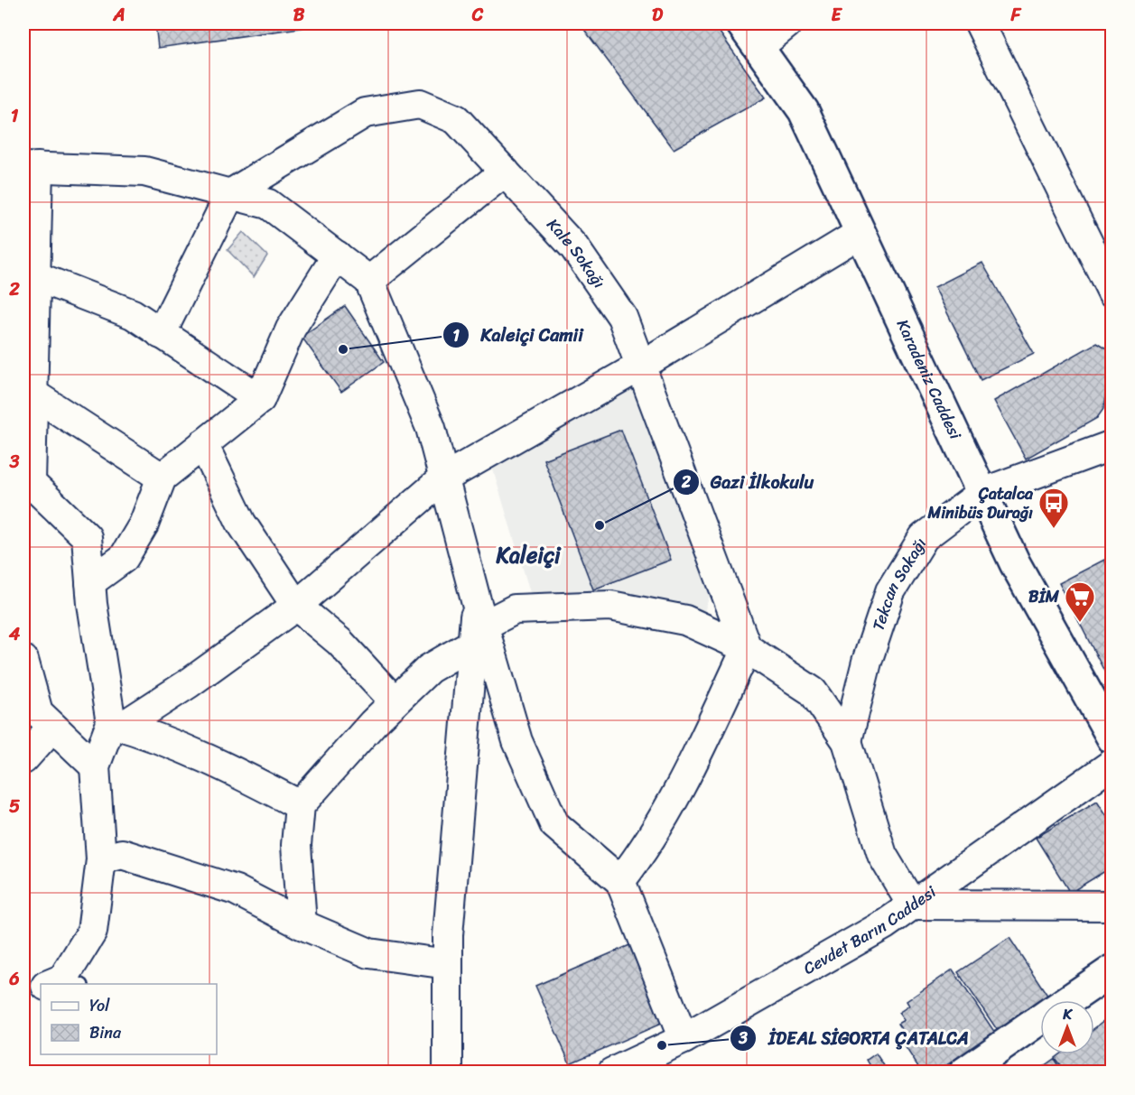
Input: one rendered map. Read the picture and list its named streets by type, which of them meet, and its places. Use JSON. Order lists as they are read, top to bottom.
{
  "streets": {
    "street": [
      "Kale Sokağı",
      "Karadeniz Caddesi",
      "Tekcan Sokağı",
      "Cevdet Barın Caddesi"
    ]
  },
  "crossings": [
    ["Karadeniz Caddesi", "Tekcan Sokağı"]
  ],
  "districts": ["Kaleiçi"],
  "places": {
    "other": ["Kaleiçi Camii", "Gazi İlkokulu", "İDEAL SİGORTA ÇATALCA"],
    "bus stop": ["Çatalca Minibüs Durağı"],
    "supermarket": ["BİM"]
  },
  "legend": ["Yol", "Bina"],
  "north": "top",
  "grid": {
    "columns": [
      "A",
      "B",
      "C",
      "D",
      "E",
      "F"
    ],
    "rows": [
      "1",
      "2",
      "3",
      "4",
      "5",
      "6"
    ]
  }
}
